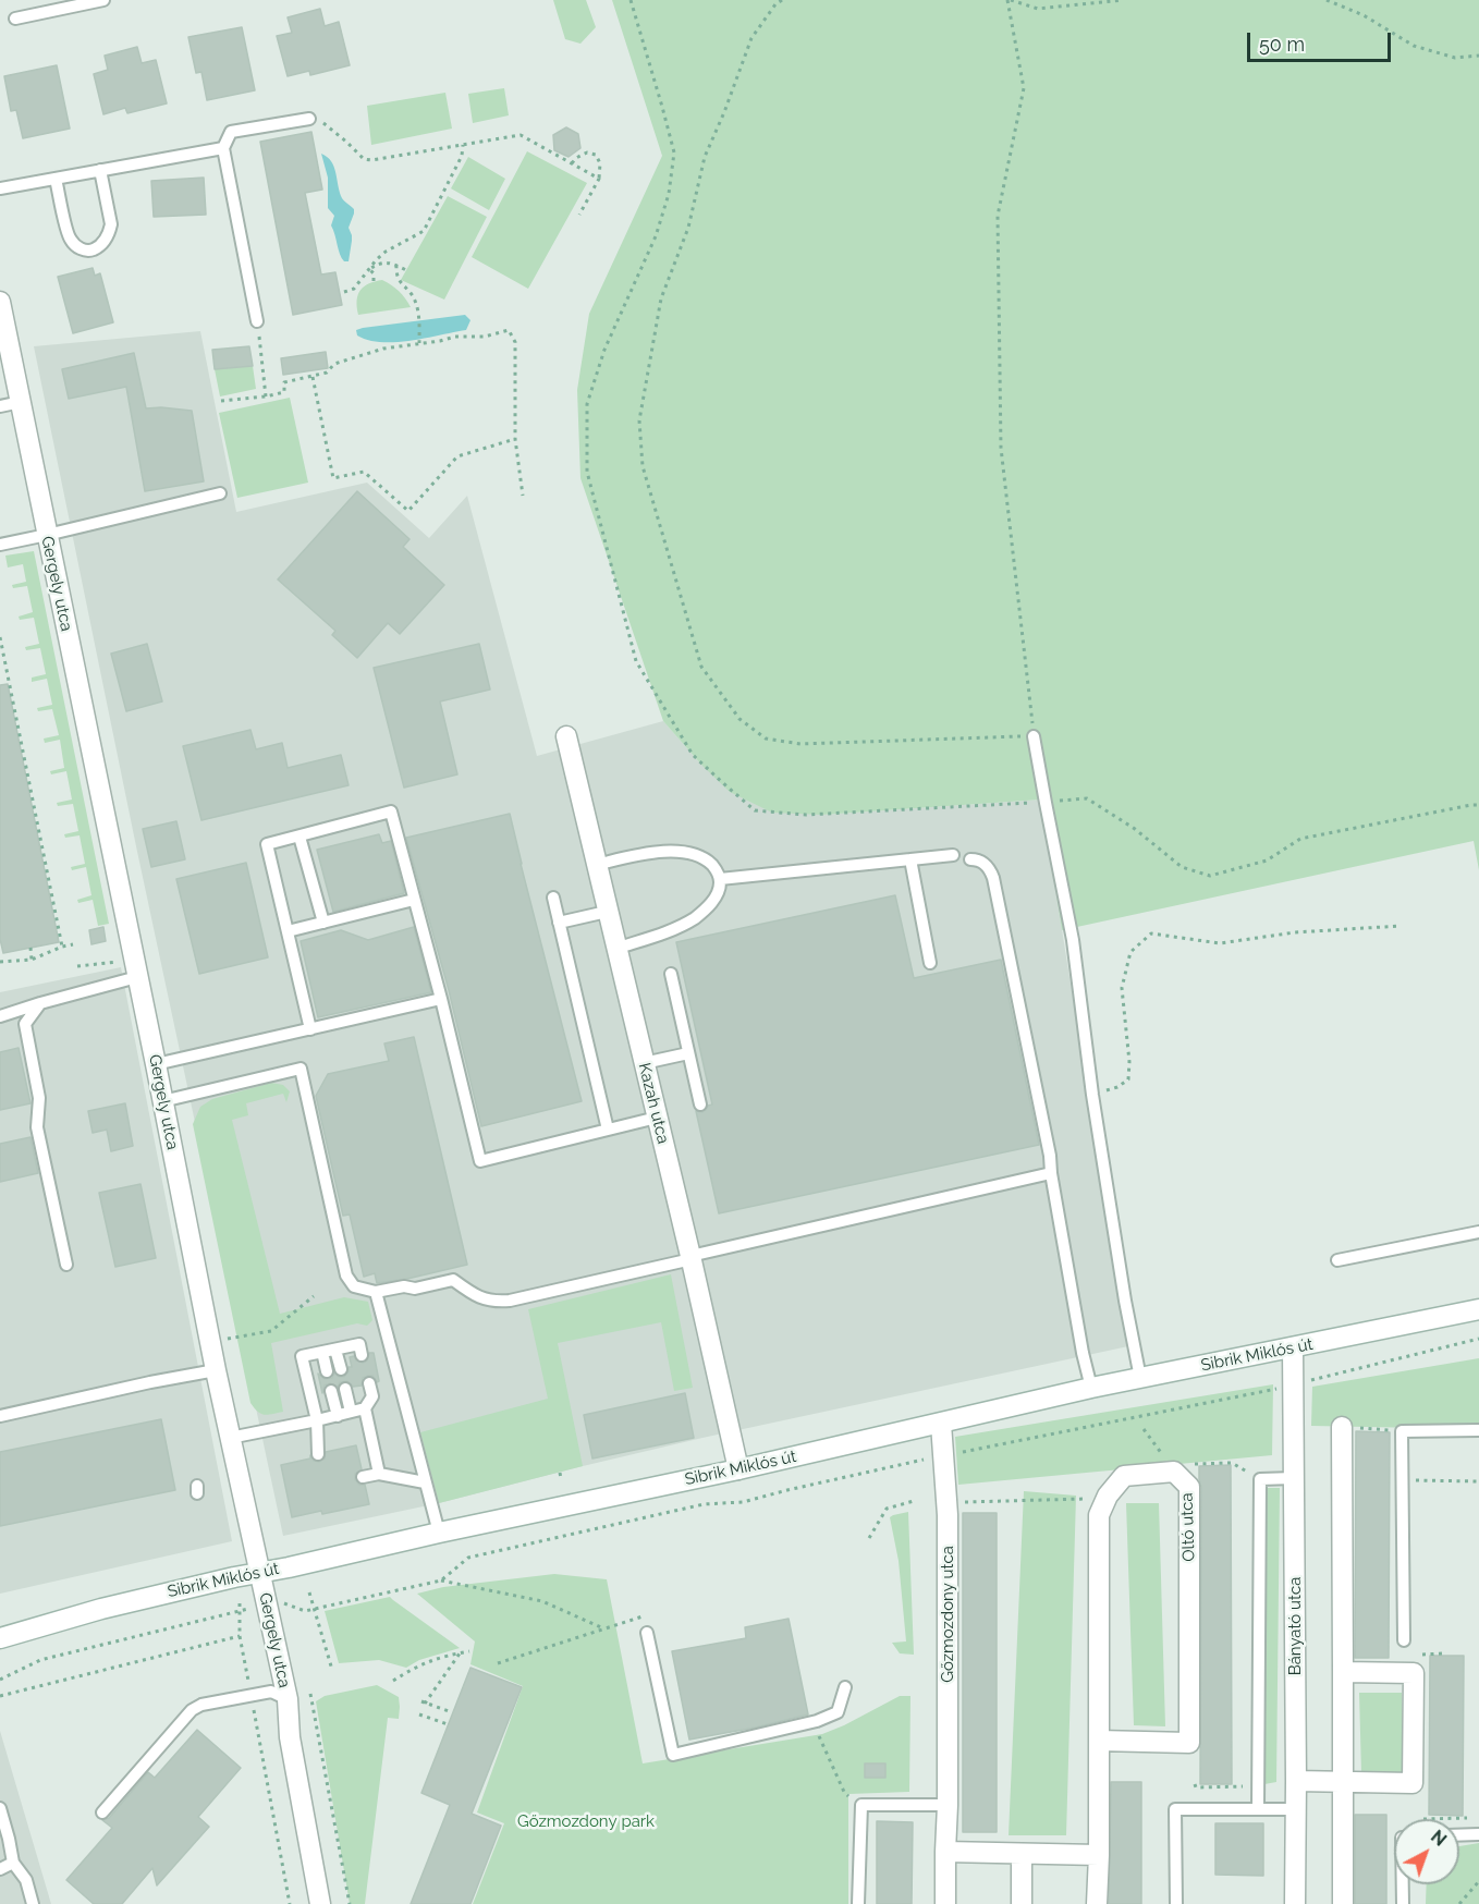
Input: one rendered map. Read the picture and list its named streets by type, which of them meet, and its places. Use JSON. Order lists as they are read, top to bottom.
{
  "streets": {
    "street": [
      "Gergely utca",
      "Kazah utca",
      "Sibrik Miklós út",
      "Oltó utca",
      "Gőzmozdony utca",
      "Bányató utca"
    ]
  },
  "crossings": [
    ["Gergely utca", "Sibrik Miklós út"],
    ["Kazah utca", "Sibrik Miklós út"],
    ["Sibrik Miklós út", "Gőzmozdony utca"],
    ["Sibrik Miklós út", "Bányató utca"]
  ],
  "parks": ["Gőzmozdony park"],
  "scale_bar": "50 m",
  "north": "top right"
}
